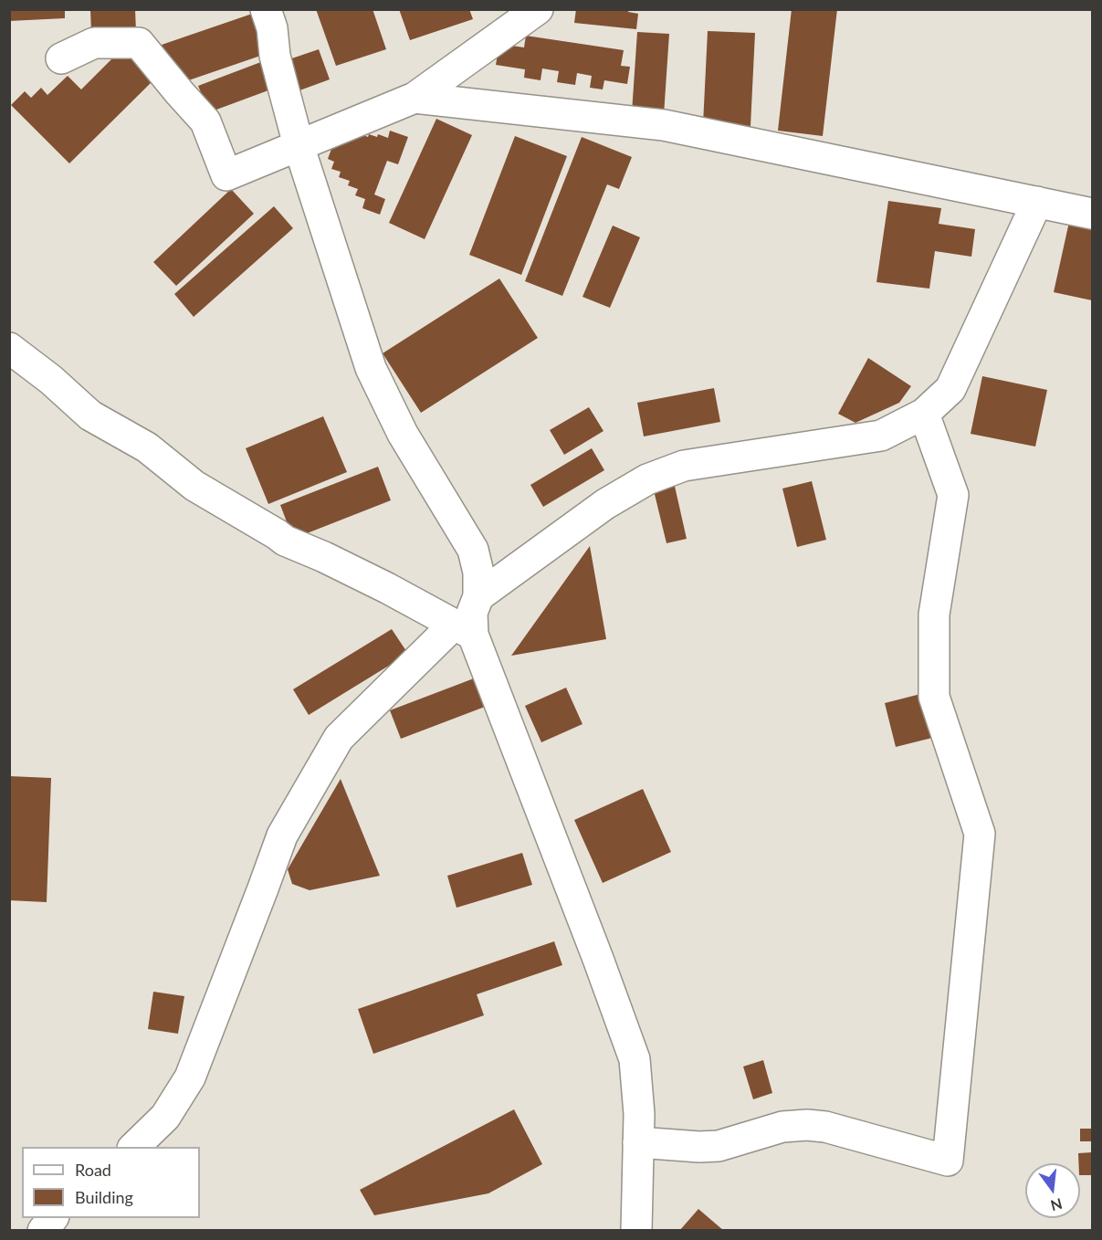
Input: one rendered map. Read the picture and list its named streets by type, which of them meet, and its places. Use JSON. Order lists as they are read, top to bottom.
{
  "legend": ["Road", "Building"],
  "north": "bottom"
}
